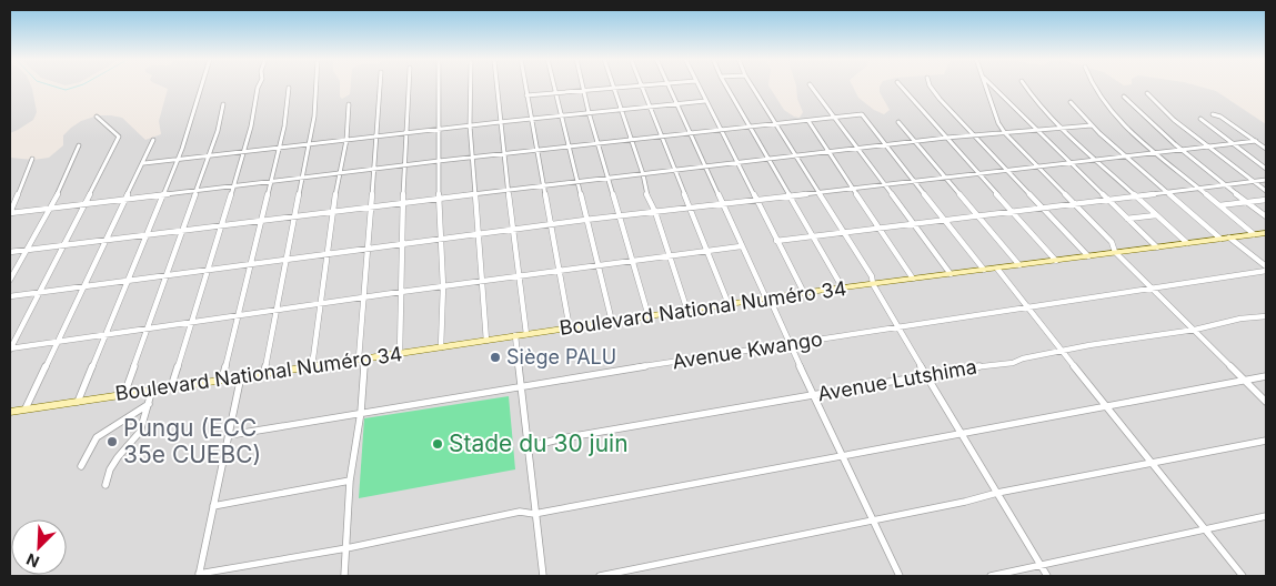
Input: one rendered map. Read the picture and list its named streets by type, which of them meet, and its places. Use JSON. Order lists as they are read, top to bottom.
{
  "streets": {
    "main road": ["Boulevard National Numéro 34"],
    "street": ["Avenue Kwango", "Avenue Lutshima"]
  },
  "places": ["Siège PALU", "Pungu (ECC 35e CUEBC)", "Stade du 30 juin"],
  "north": "bottom left"
}
